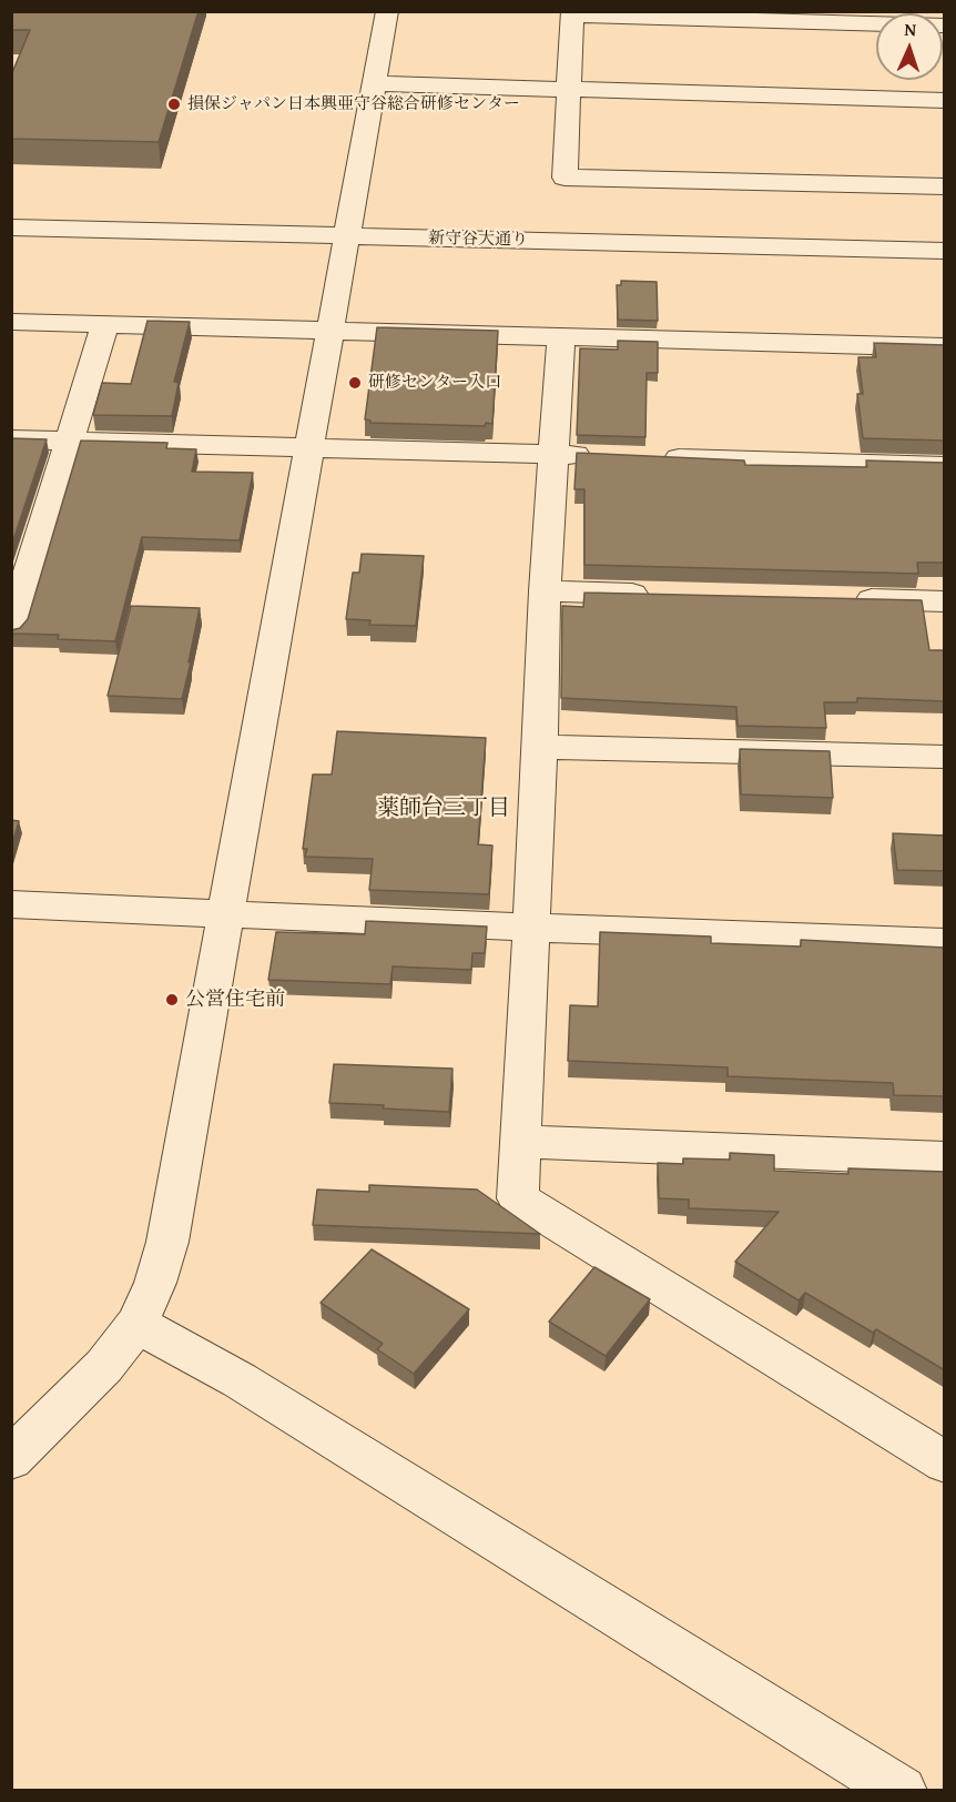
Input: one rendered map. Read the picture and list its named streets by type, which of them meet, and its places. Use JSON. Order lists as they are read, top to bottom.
{
  "streets": {
    "street": ["新守谷大通り"]
  },
  "districts": ["薬師台三丁目"],
  "places": ["損保ジャパン日本興亜守谷総合研修センター", "研修センター入口", "公営住宅前"],
  "north": "top"
}
